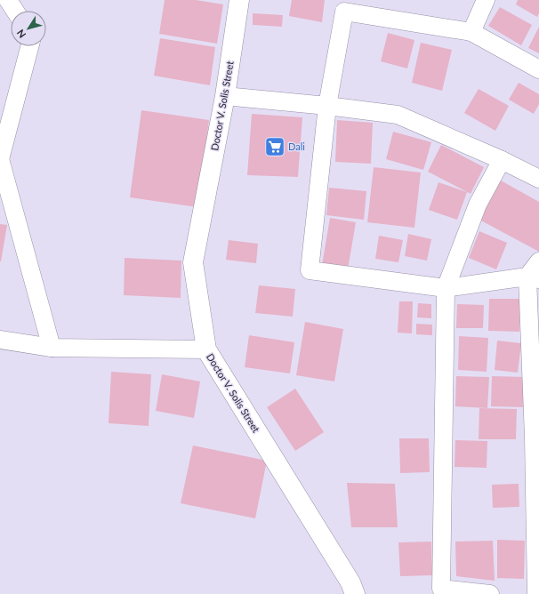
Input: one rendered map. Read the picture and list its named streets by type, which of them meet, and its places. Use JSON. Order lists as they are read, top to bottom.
{
  "streets": {
    "street": ["Doctor V. Solis Street"]
  },
  "places": {
    "supermarket": ["Dali"]
  },
  "north": "bottom left"
}
